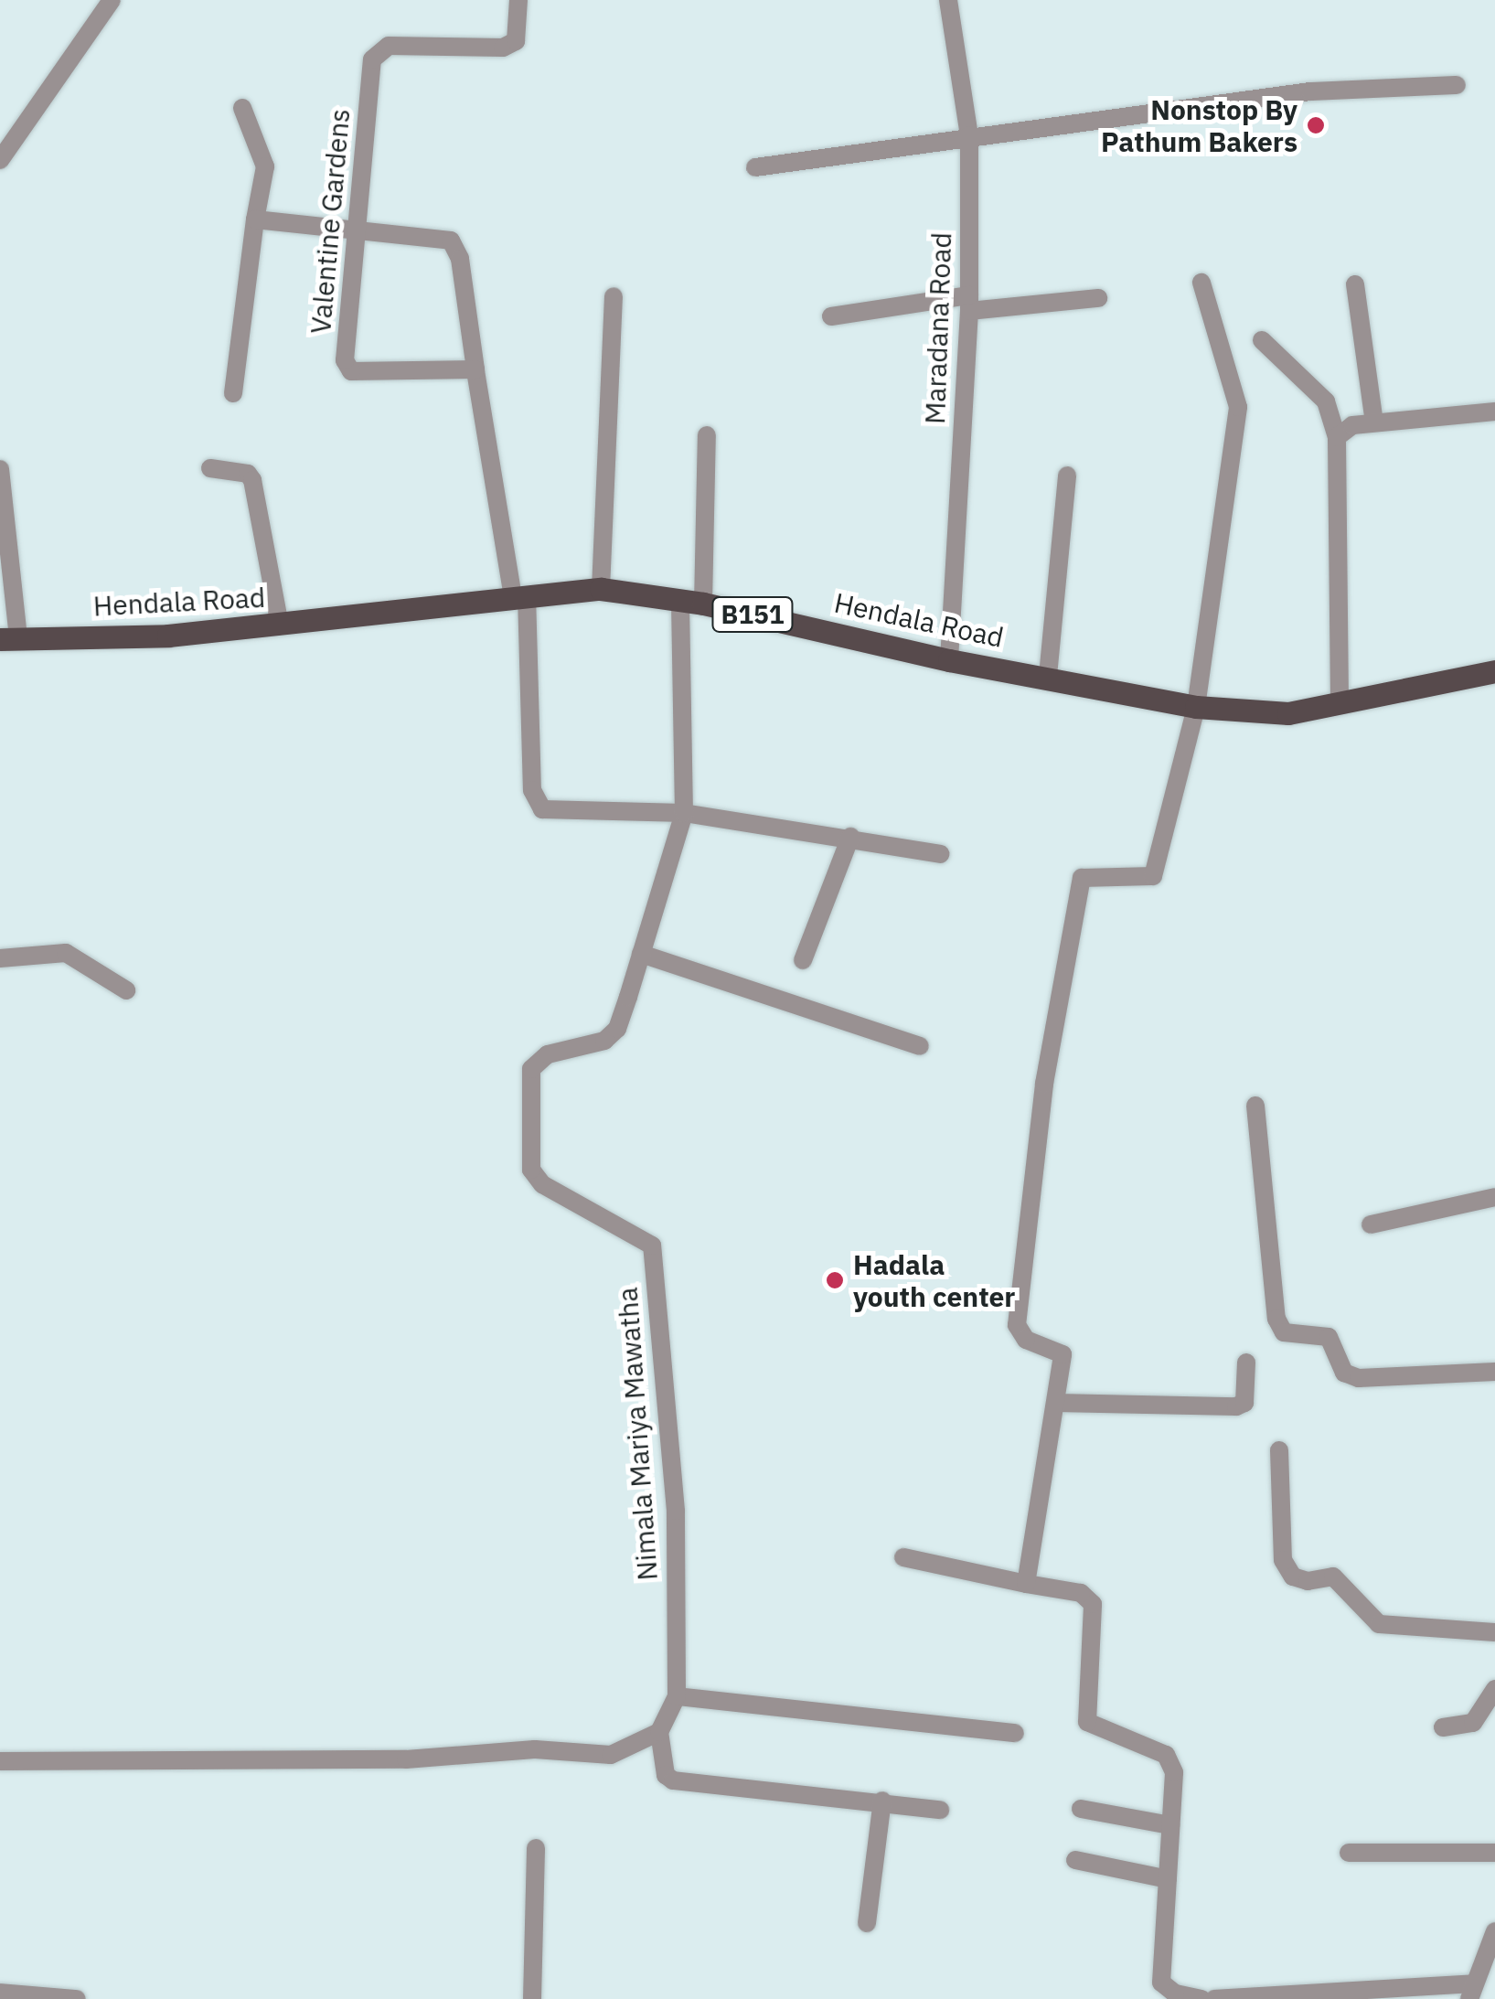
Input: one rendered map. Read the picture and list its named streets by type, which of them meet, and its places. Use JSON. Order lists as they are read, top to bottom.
{
  "streets": {
    "main road": ["Hendala Road", "B151"],
    "street": ["Valentine Gardens", "Maradana Road", "Nimala Mariya Mawatha"]
  },
  "crossings": [
    ["Maradana Road", "Hendala Road"],
    ["Hendala Road", "Nimala Mariya Mawatha"]
  ],
  "places": ["Nonstop By Pathum Bakers", "Hadala youth center"]
}
